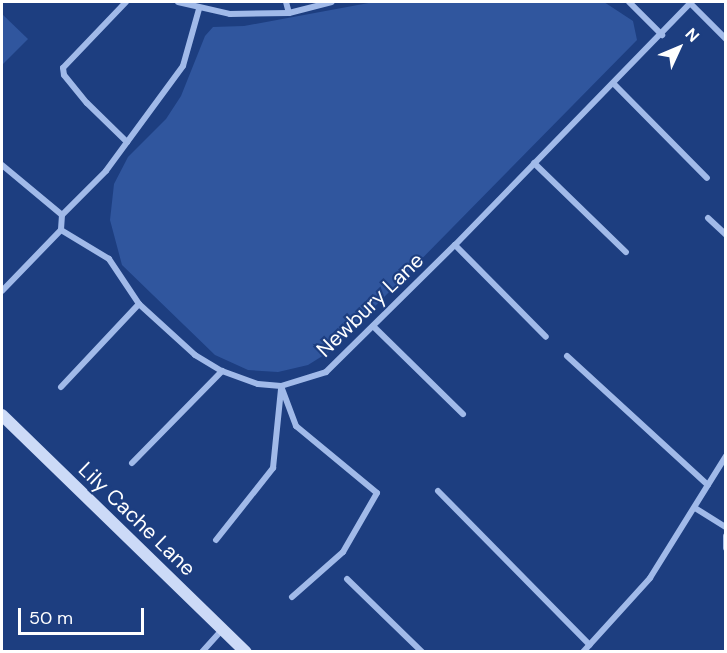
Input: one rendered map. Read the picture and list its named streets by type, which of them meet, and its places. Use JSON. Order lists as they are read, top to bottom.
{
  "streets": {
    "street": ["Newbury Lane", "Lily Cache Lane"]
  },
  "scale_bar": "50 m",
  "north": "top right"
}
